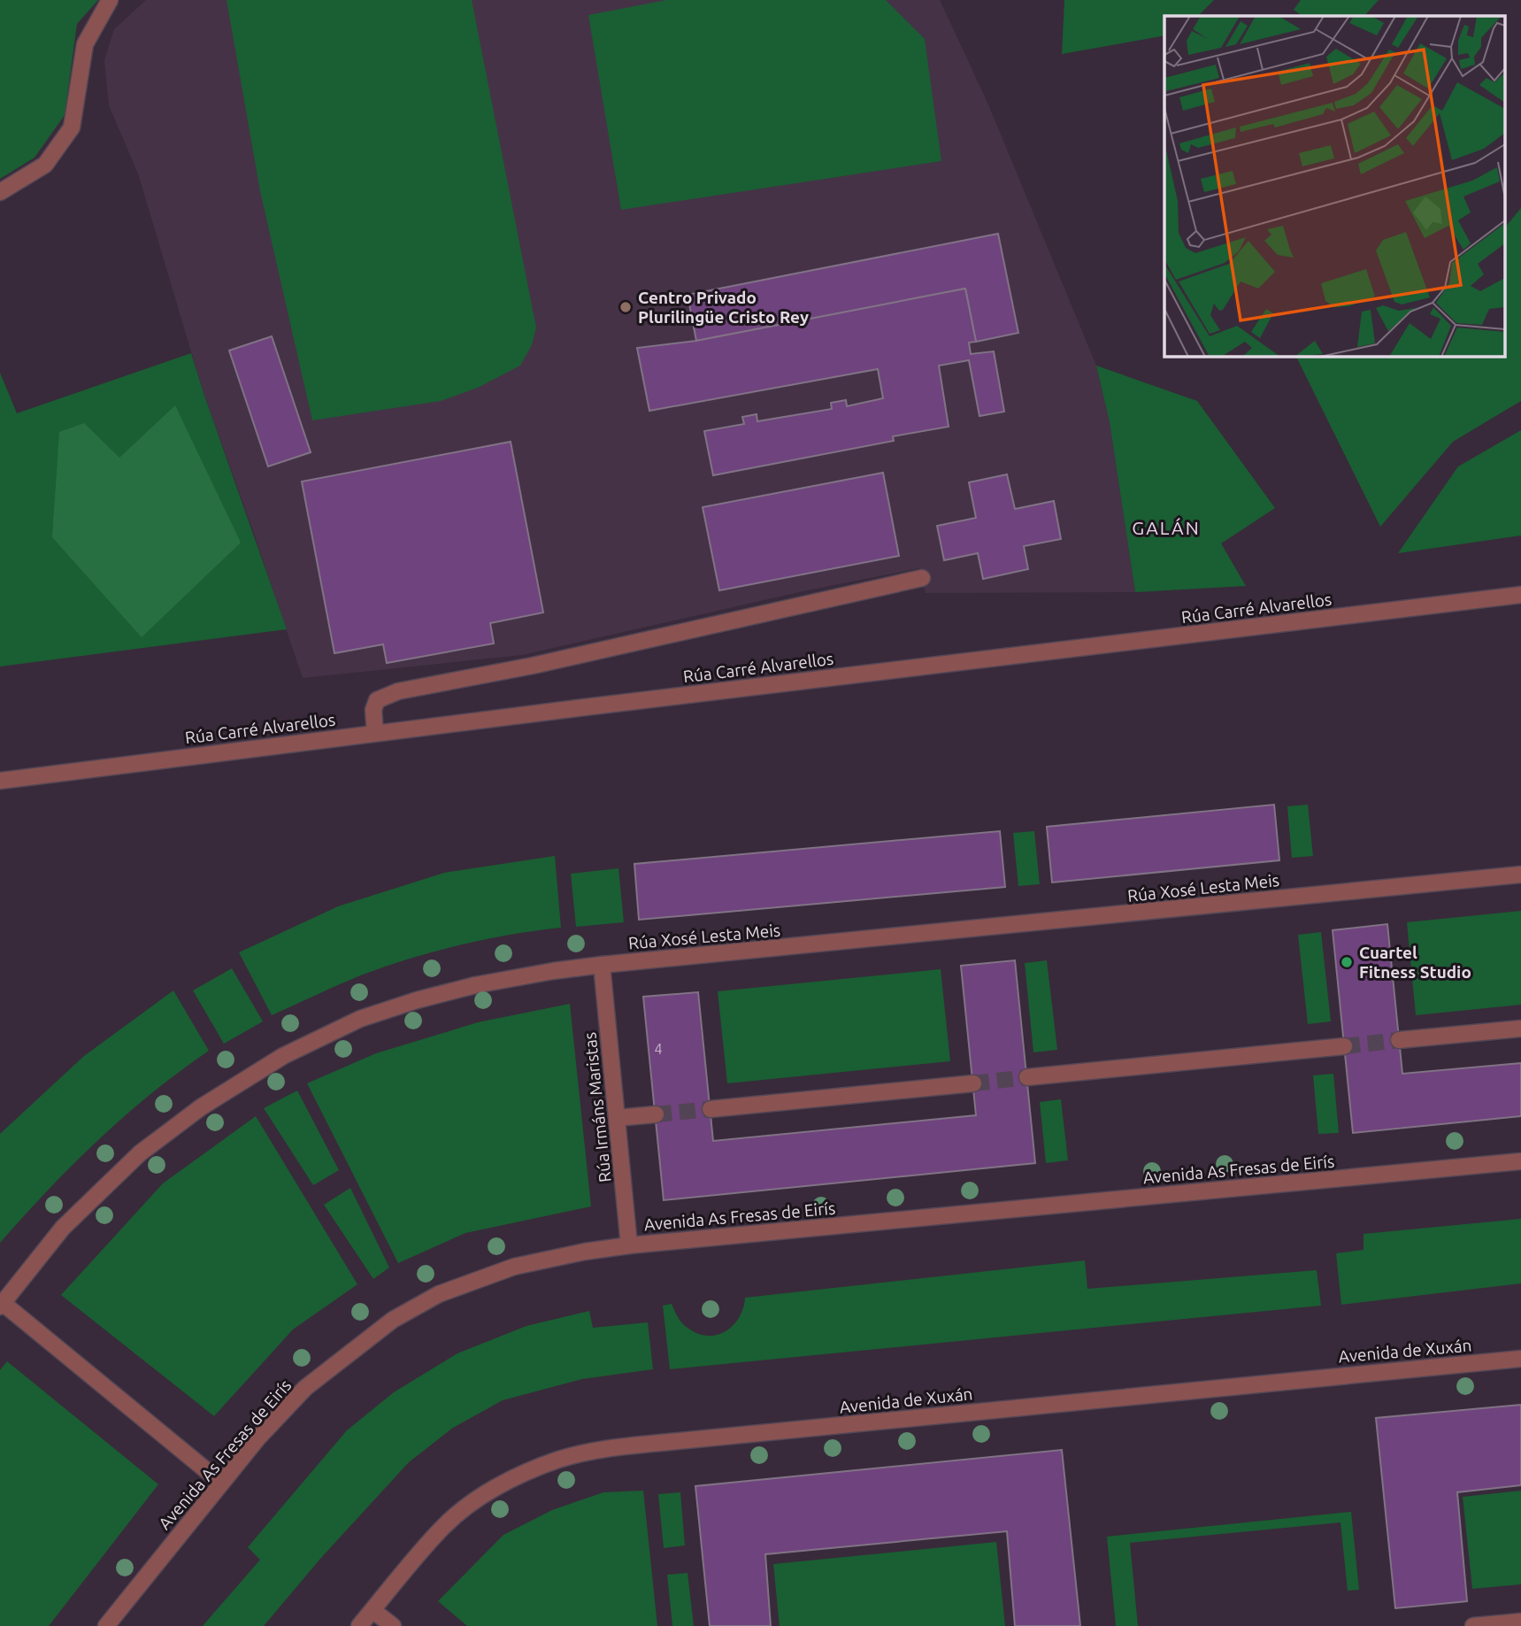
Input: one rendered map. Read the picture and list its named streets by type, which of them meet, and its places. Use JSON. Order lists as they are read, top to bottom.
{
  "streets": {
    "street": [
      "Rúa Carré Alvarellos",
      "Rúa Xosé Lesta Meis",
      "Rúa Irmáns Maristas",
      "Avenida As Fresas de Eirís",
      "Avenida de Xuxán"
    ]
  },
  "crossings": [
    ["Rúa Xosé Lesta Meis", "Rúa Irmáns Maristas"],
    ["Rúa Irmáns Maristas", "Avenida As Fresas de Eirís"]
  ],
  "districts": ["GALÁN"],
  "places": ["Centro Privado Plurilingüe Cristo Rey", "Cuartel Fitness Studio"],
  "house_numbers": ["4"]
}
